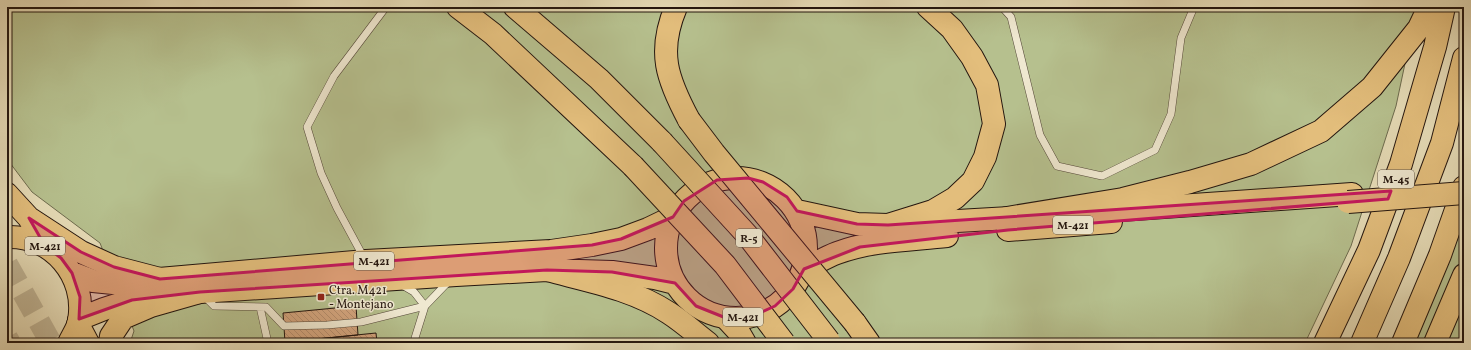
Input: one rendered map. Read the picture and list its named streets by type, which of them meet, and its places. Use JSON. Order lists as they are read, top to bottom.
{
  "streets": {
    "main road": ["M-45", "M-421", "R-5"]
  },
  "places": {
    "transit": ["Ctra. M421 - Montejano"]
  }
}
